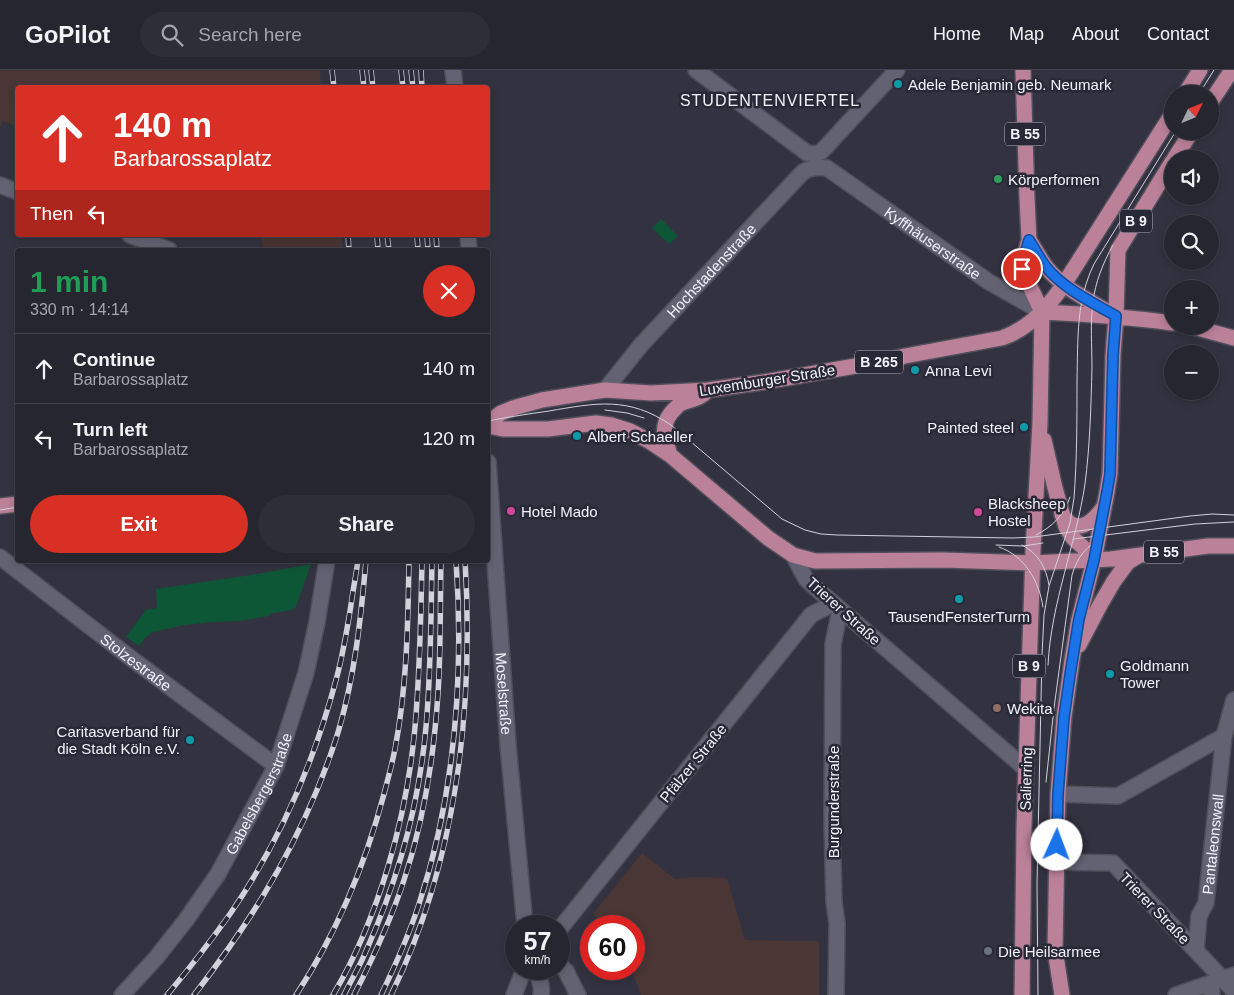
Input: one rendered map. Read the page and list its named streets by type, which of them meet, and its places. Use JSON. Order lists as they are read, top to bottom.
{
  "streets": {
    "main road": [
      "B 55",
      "B 9",
      "B 265",
      "Luxemburger Straße",
      "Trierer Straße",
      "Salierring"
    ],
    "street": [
      "Kyffhäuserstraße",
      "Hochstadenstraße",
      "Stolzestraße",
      "Moselstraße",
      "Pfälzer Straße",
      "Gabelsbergerstraße",
      "Burgunderstraße",
      "Pantaleonswall"
    ]
  },
  "crossings": [
    ["B 55", "B 9"],
    ["B 55", "Kyffhäuserstraße"],
    ["B 55", "Luxemburger Straße"],
    ["B 9", "Kyffhäuserstraße"],
    ["B 9", "B 265"],
    ["B 9", "Luxemburger Straße"],
    ["B 9", "Trierer Straße"],
    ["B 9", "Salierring"],
    ["Kyffhäuserstraße", "Hochstadenstraße"],
    ["Kyffhäuserstraße", "Luxemburger Straße"],
    ["Hochstadenstraße", "Luxemburger Straße"],
    ["B 265", "Trierer Straße"],
    ["B 265", "Salierring"],
    ["Luxemburger Straße", "Trierer Straße"],
    ["Trierer Straße", "Pfälzer Straße"],
    ["Trierer Straße", "Salierring"],
    ["Trierer Straße", "Burgunderstraße"],
    ["Trierer Straße", "Pantaleonswall"],
    ["Stolzestraße", "Gabelsbergerstraße"],
    ["Pfälzer Straße", "Burgunderstraße"]
  ],
  "districts": ["STUDENTENVIERTEL"],
  "places": [
    "Adele Benjamin geb. Neumark",
    "Körperformen",
    "Anna Levi",
    "Painted steel",
    "Albert Schaeller",
    "Hotel Mado",
    "Blacksheep Hostel",
    "TausendFensterTurm",
    "Goldmann Tower",
    "Wekita",
    "Caritasverband für die Stadt Köln e.V.",
    "Die Heilsarmee"
  ],
  "north": "top right",
  "page": {
    "header": "GoPilot",
    "search": "Search here",
    "nav": [
      "Home",
      "Map",
      "About",
      "Contact"
    ],
    "map_buttons": ["+", "−"],
    "turn": ["140 m", "Barbarossaplatz"],
    "then": "Then",
    "heading": ["1 min", "330 m · 14:14"],
    "list": [
      {
        "name": "Continue",
        "note": "Barbarossaplatz",
        "value": "140 m"
      },
      {
        "name": "Turn left",
        "note": "Barbarossaplatz",
        "value": "120 m"
      }
    ],
    "buttons": ["Exit", "Share"],
    "speed": "57 km/h",
    "limit": "60"
  }
}
